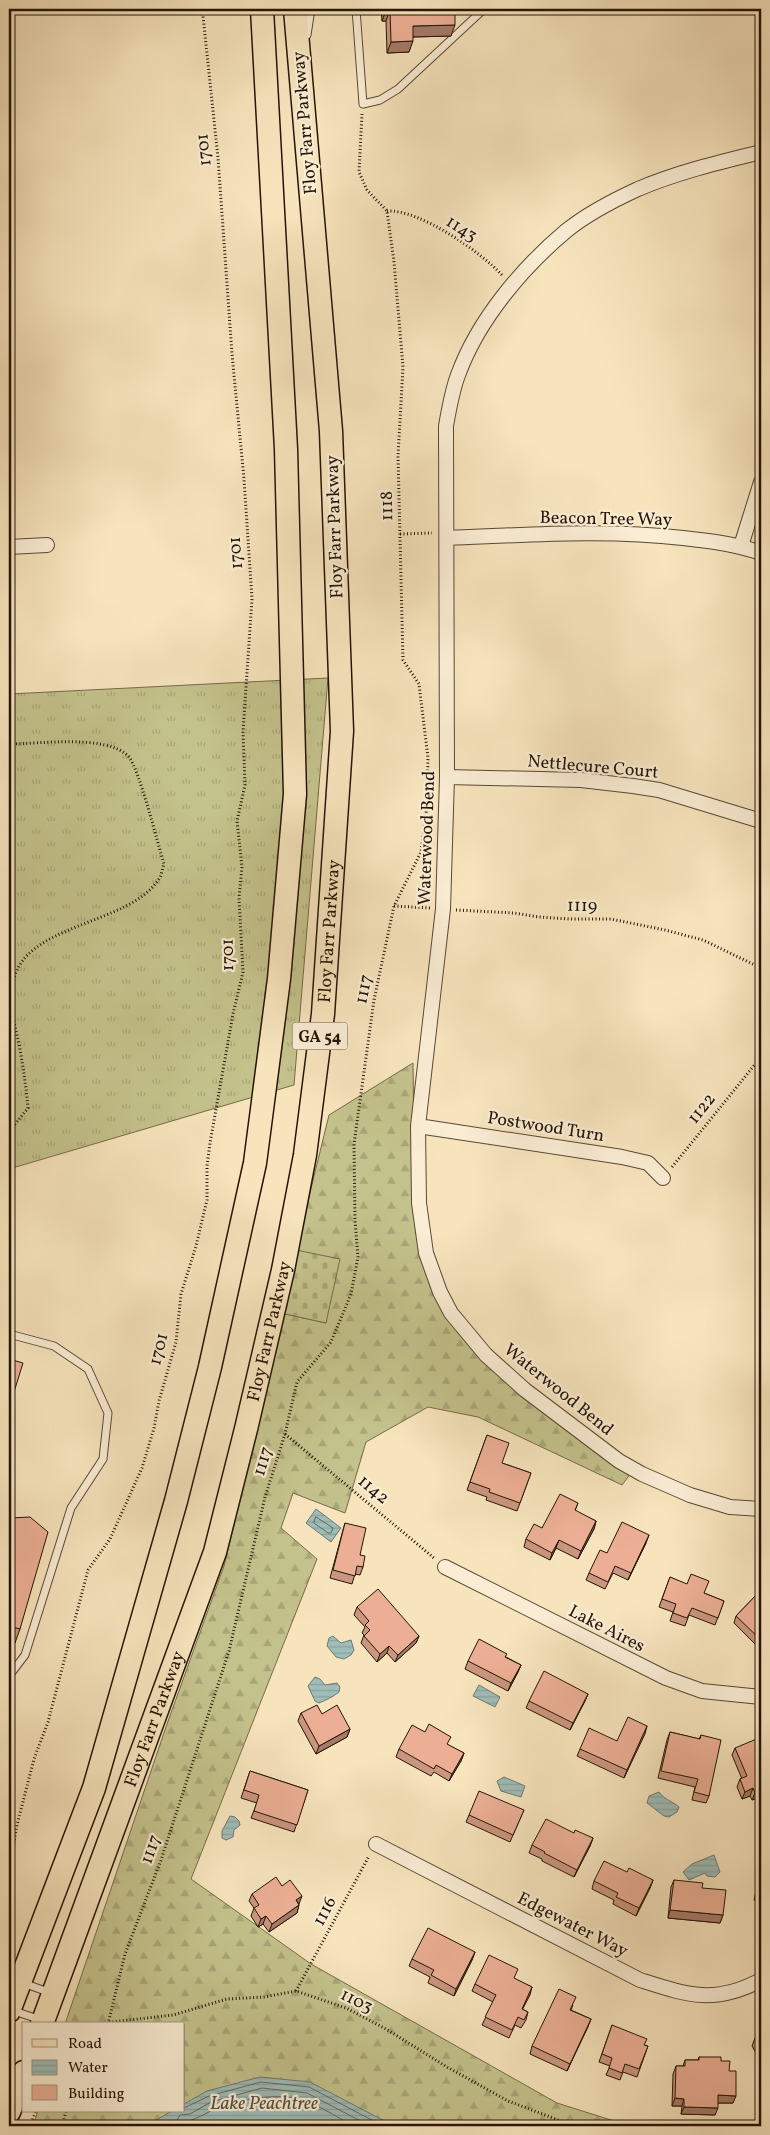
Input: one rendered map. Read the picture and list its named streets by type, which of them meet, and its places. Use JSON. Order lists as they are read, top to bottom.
{
  "streets": {
    "main road": ["Floy Farr Parkway", "GA 54"],
    "street": [
      "Beacon Tree Way",
      "Nettlecure Court",
      "Waterwood Bend",
      "Postwood Turn",
      "Lake Aires",
      "Edgewater Way"
    ],
    "path": [
      "1701",
      "1143",
      "1118",
      "1119",
      "1117",
      "1122",
      "1142",
      "1116",
      "1103"
    ]
  },
  "crossings": [
    ["1143", "1118"],
    ["1143", "Waterwood Bend"],
    ["1118", "1119"],
    ["1118", "1117"],
    ["Beacon Tree Way", "Waterwood Bend"],
    ["Nettlecure Court", "Waterwood Bend"],
    ["Waterwood Bend", "1119"],
    ["Waterwood Bend", "Postwood Turn"],
    ["1119", "1117"],
    ["1117", "1142"],
    ["1122", "Postwood Turn"],
    ["1142", "Lake Aires"],
    ["1116", "Edgewater Way"],
    ["1116", "1103"]
  ],
  "water": ["Lake Peachtree"],
  "legend": ["Road", "Water", "Building"]
}
